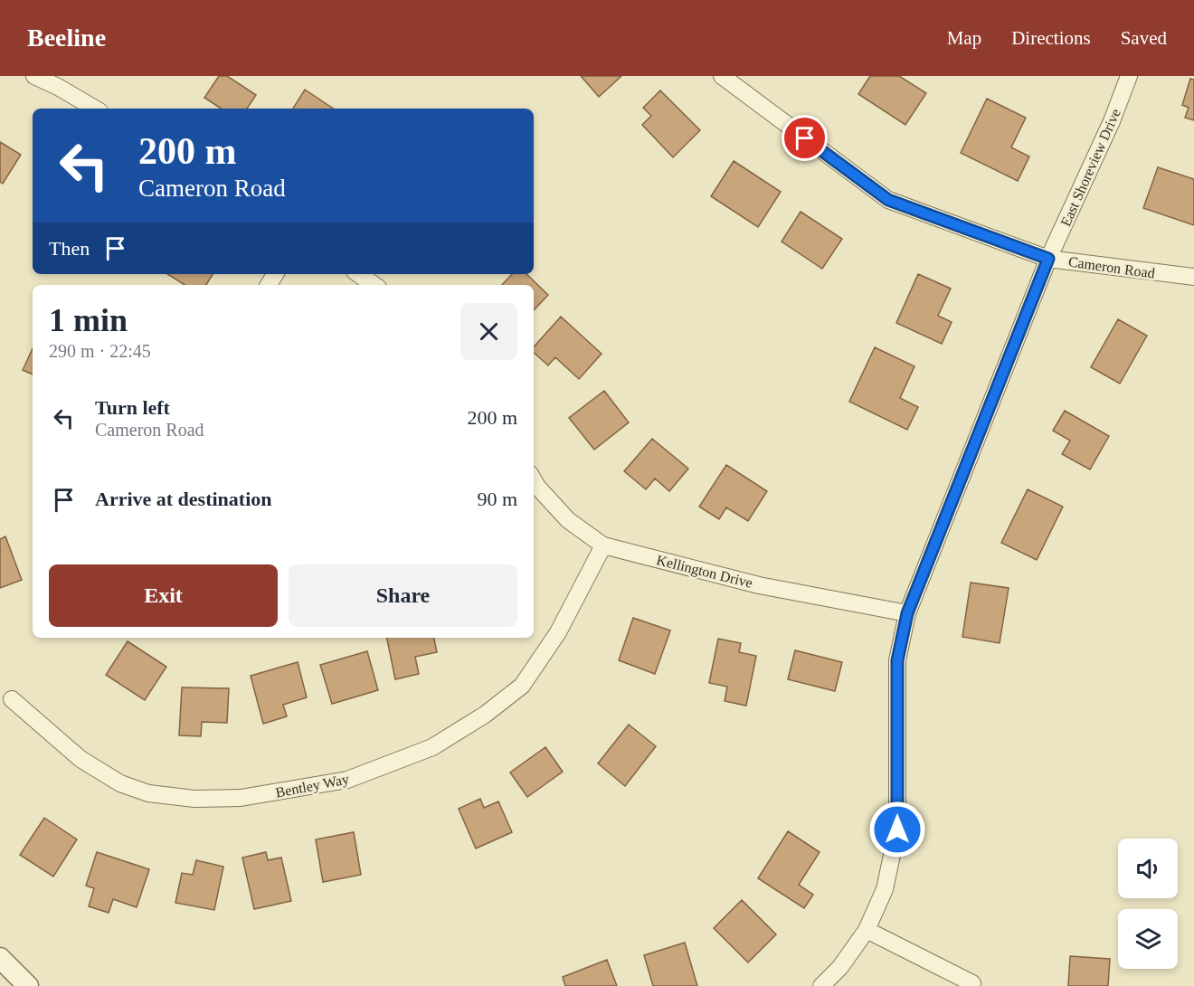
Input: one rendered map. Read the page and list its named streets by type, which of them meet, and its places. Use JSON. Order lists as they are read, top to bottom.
{
  "streets": {
    "street": [
      "East Shoreview Drive",
      "Cameron Road",
      "Kellington Drive",
      "Bentley Way"
    ]
  },
  "crossings": [
    ["East Shoreview Drive", "Cameron Road"],
    ["East Shoreview Drive", "Kellington Drive"],
    ["Kellington Drive", "Bentley Way"]
  ],
  "page": {
    "header": "Beeline",
    "nav": ["Map", "Directions", "Saved"],
    "turn": ["200 m", "Cameron Road"],
    "then": "Then",
    "heading": ["1 min", "290 m · 22:45"],
    "list": [
      {
        "name": "Turn left",
        "note": "Cameron Road",
        "value": "200 m"
      },
      {
        "name": "Arrive at destination",
        "value": "90 m"
      }
    ],
    "buttons": ["Exit", "Share"]
  }
}
